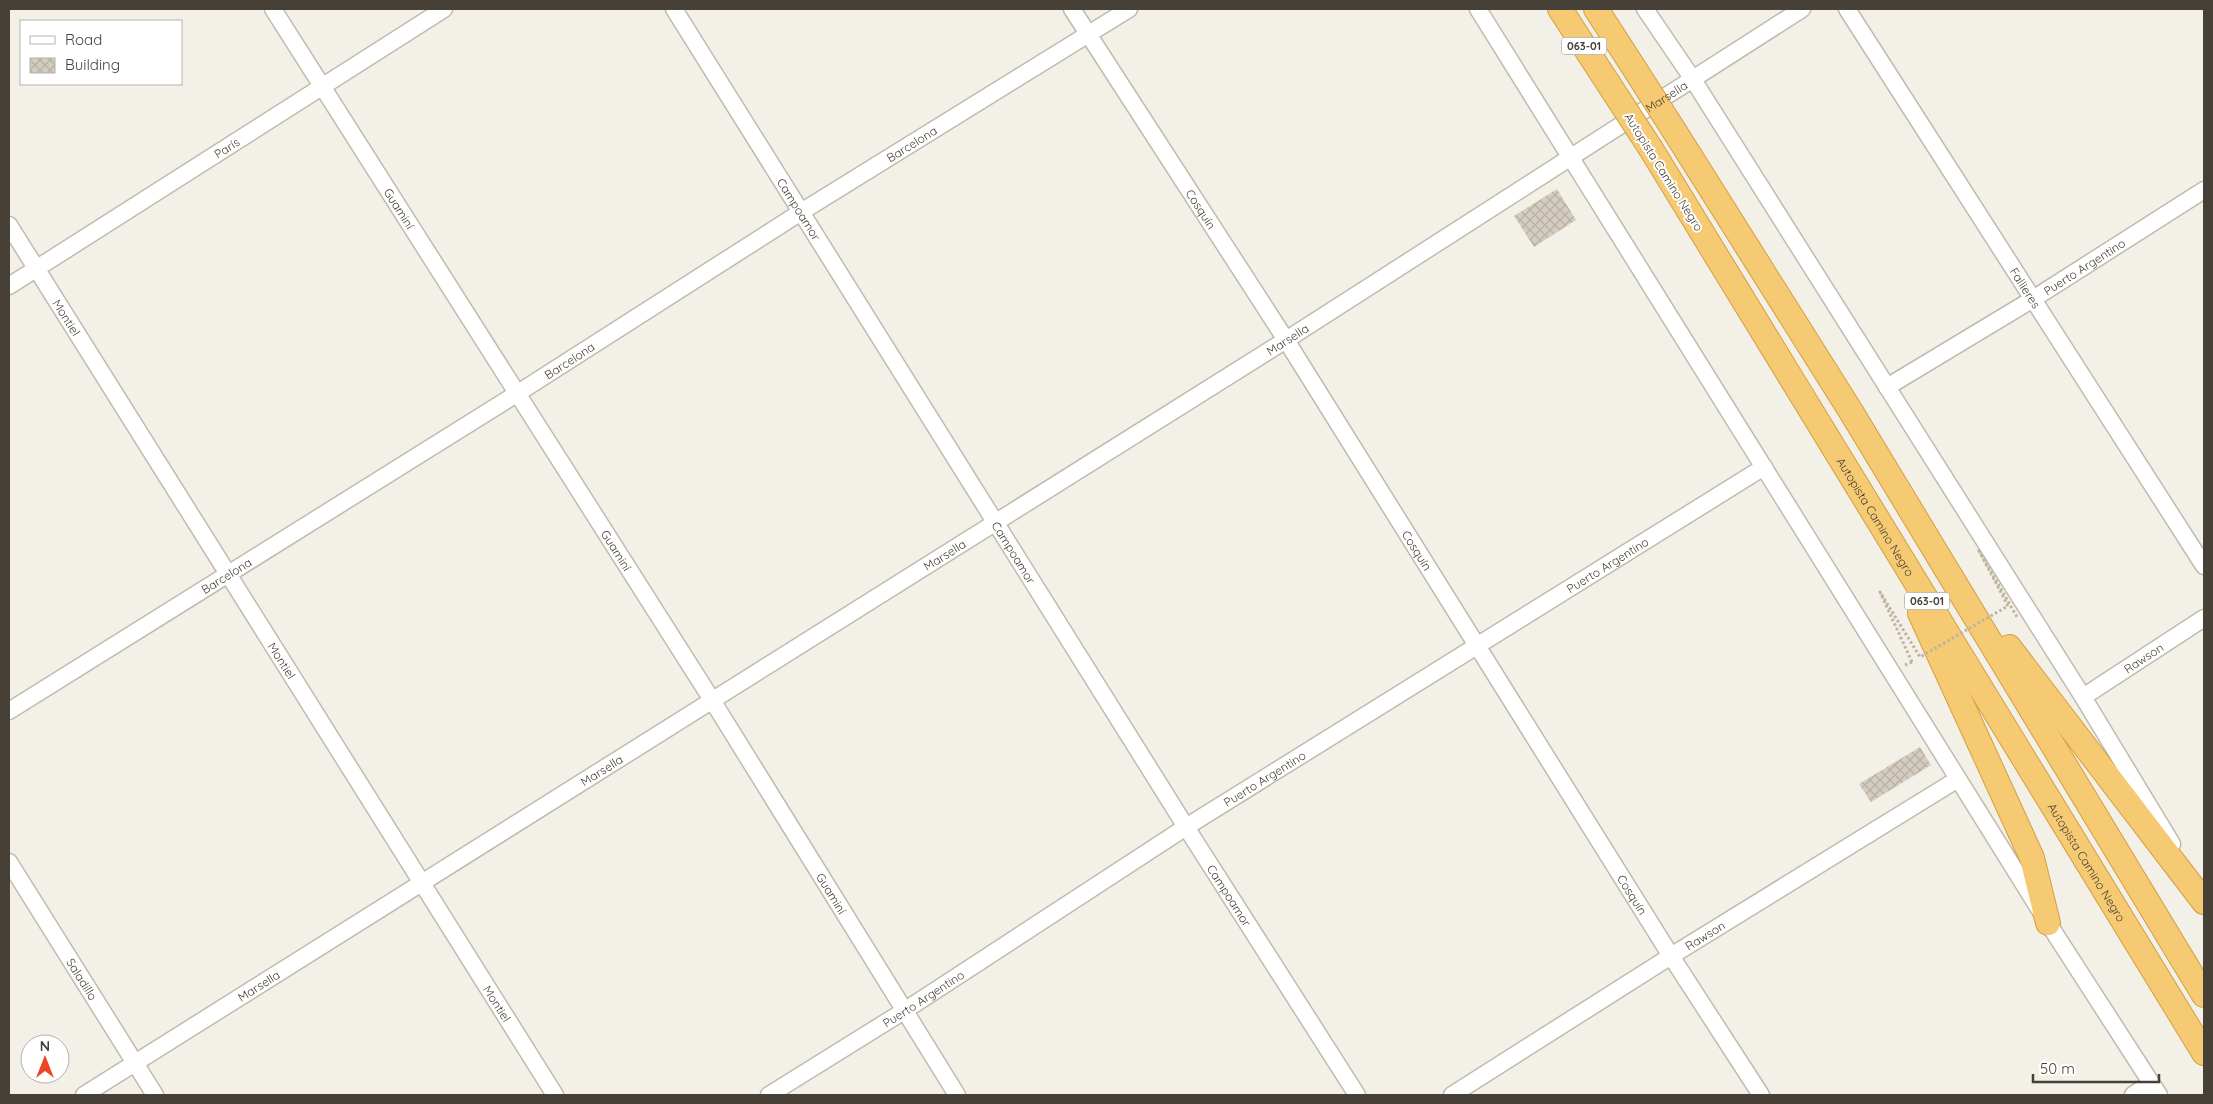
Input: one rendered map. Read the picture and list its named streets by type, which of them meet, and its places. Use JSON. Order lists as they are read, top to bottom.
{
  "streets": {
    "highway": ["063-01", "Autopista Camino Negro"],
    "street": [
      "Marsella",
      "Barcelona",
      "París",
      "Guaminí",
      "Campoamor",
      "Cosquín",
      "Puerto Argentino",
      "Fallieres",
      "Montiel",
      "Rawson",
      "Saladillo"
    ]
  },
  "crossings": [
    ["Marsella", "Guaminí"],
    ["Marsella", "Campoamor"],
    ["Marsella", "Cosquín"],
    ["Marsella", "Montiel"],
    ["Marsella", "Saladillo"],
    ["Barcelona", "Guaminí"],
    ["Barcelona", "Campoamor"],
    ["Barcelona", "Cosquín"],
    ["Barcelona", "Montiel"],
    ["París", "Guaminí"],
    ["París", "Montiel"],
    ["Guaminí", "Puerto Argentino"],
    ["Campoamor", "Puerto Argentino"],
    ["Cosquín", "Puerto Argentino"],
    ["Cosquín", "Rawson"],
    ["Puerto Argentino", "Fallieres"]
  ],
  "legend": ["Road", "Building"],
  "scale_bar": "50 m",
  "north": "top"
}
